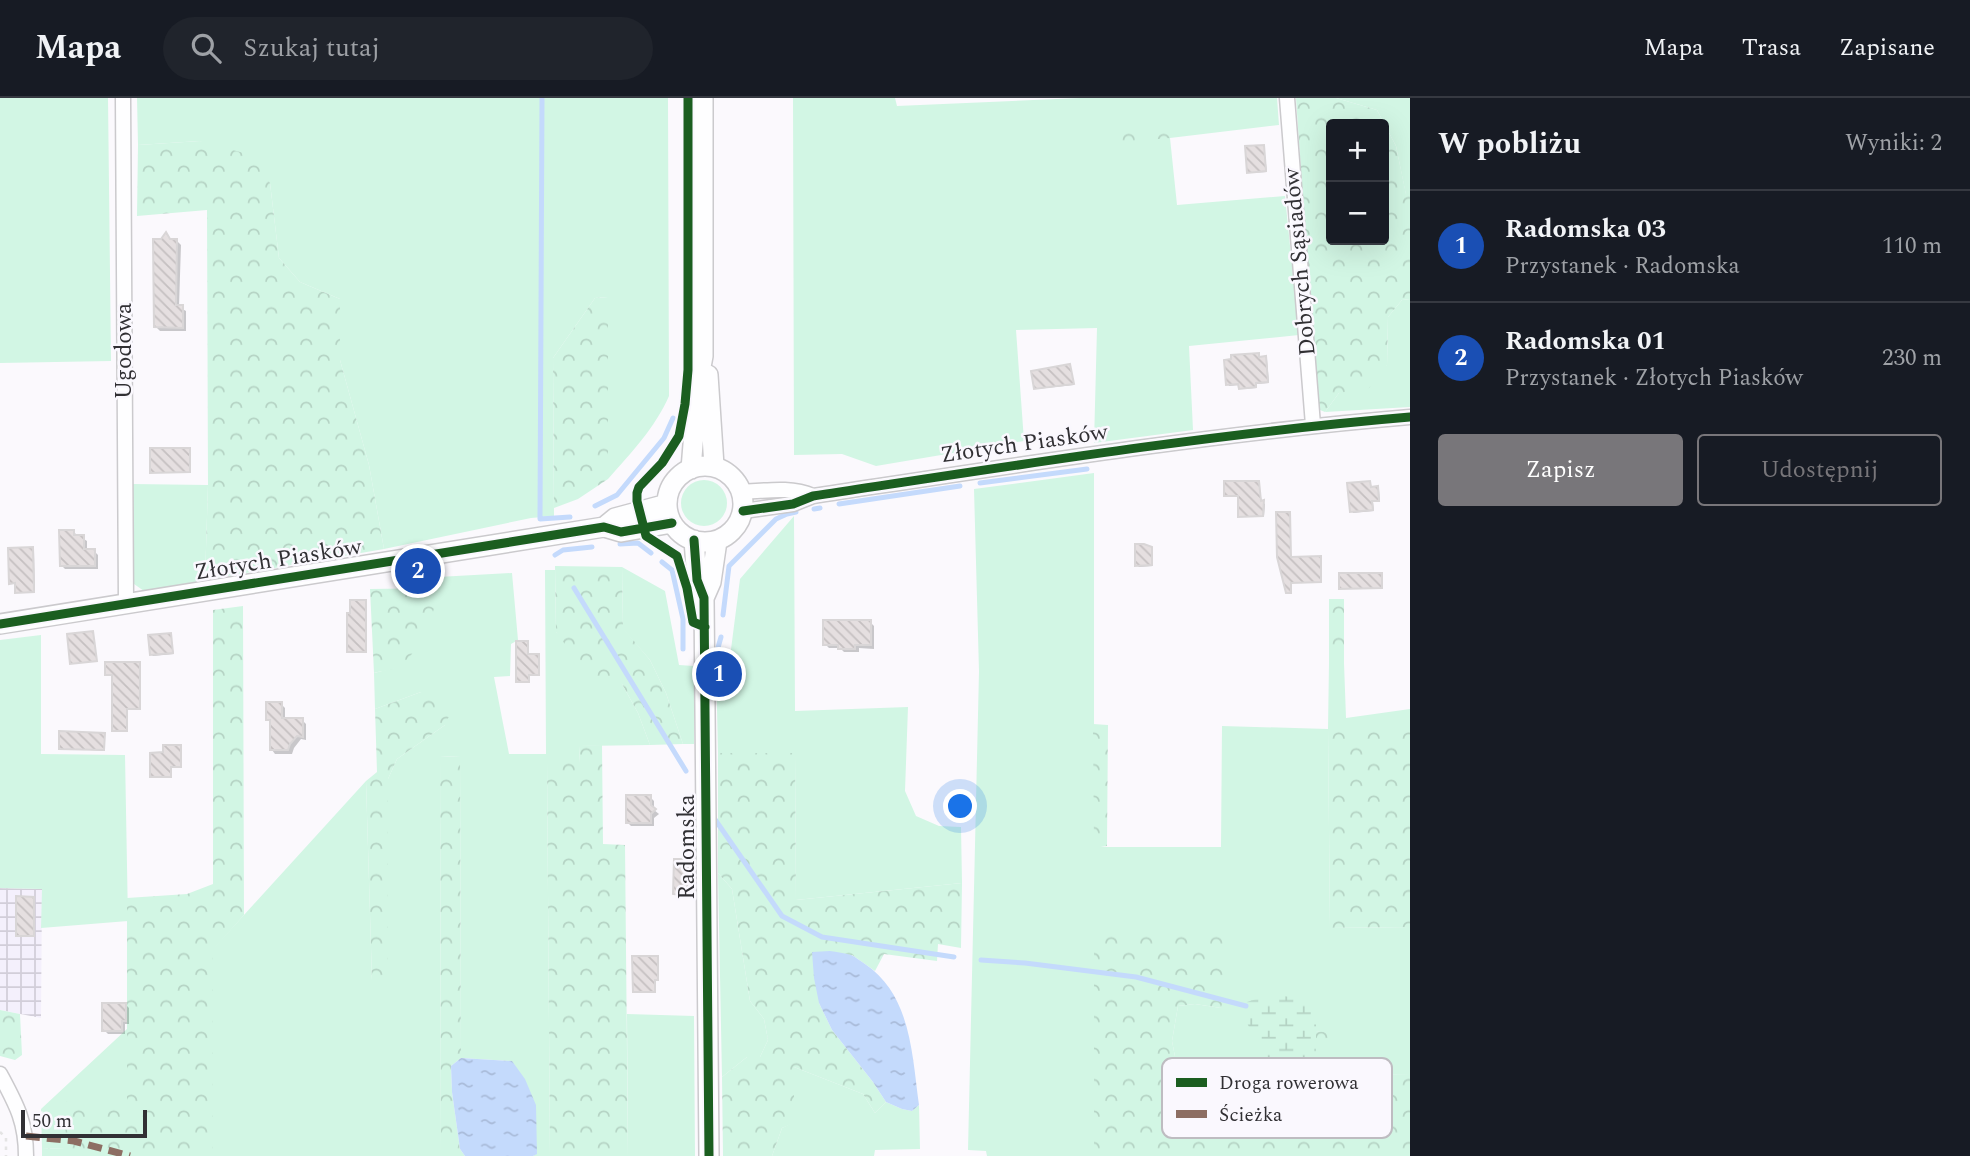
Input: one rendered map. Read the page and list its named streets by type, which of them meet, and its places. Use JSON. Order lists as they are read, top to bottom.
{
  "streets": {
    "street": [
      "Dobrych Sąsiadów",
      "Ugodowa",
      "Złotych Piasków",
      "Radomska"
    ]
  },
  "crossings": [
    ["Dobrych Sąsiadów", "Złotych Piasków"],
    ["Ugodowa", "Złotych Piasków"],
    ["Złotych Piasków", "Radomska"]
  ],
  "legend": ["Droga rowerowa", "Ścieżka"],
  "scale_bar": "50 m",
  "page": {
    "header": "Mapa",
    "search": "Szukaj tutaj",
    "nav": ["Mapa", "Trasa", "Zapisane"],
    "heading": ["W pobliżu", "Wyniki: 2"],
    "map_buttons": ["+", "−"],
    "list": [
      {
        "mark": "1",
        "name": "Radomska 03",
        "note": "Przystanek · Radomska",
        "value": "110 m"
      },
      {
        "mark": "2",
        "name": "Radomska 01",
        "note": "Przystanek · Złotych Piasków",
        "value": "230 m"
      }
    ],
    "buttons": ["Zapisz", "Udostępnij"],
    "pins": ["2", "1"],
    "scale": "50 m"
  }
}
